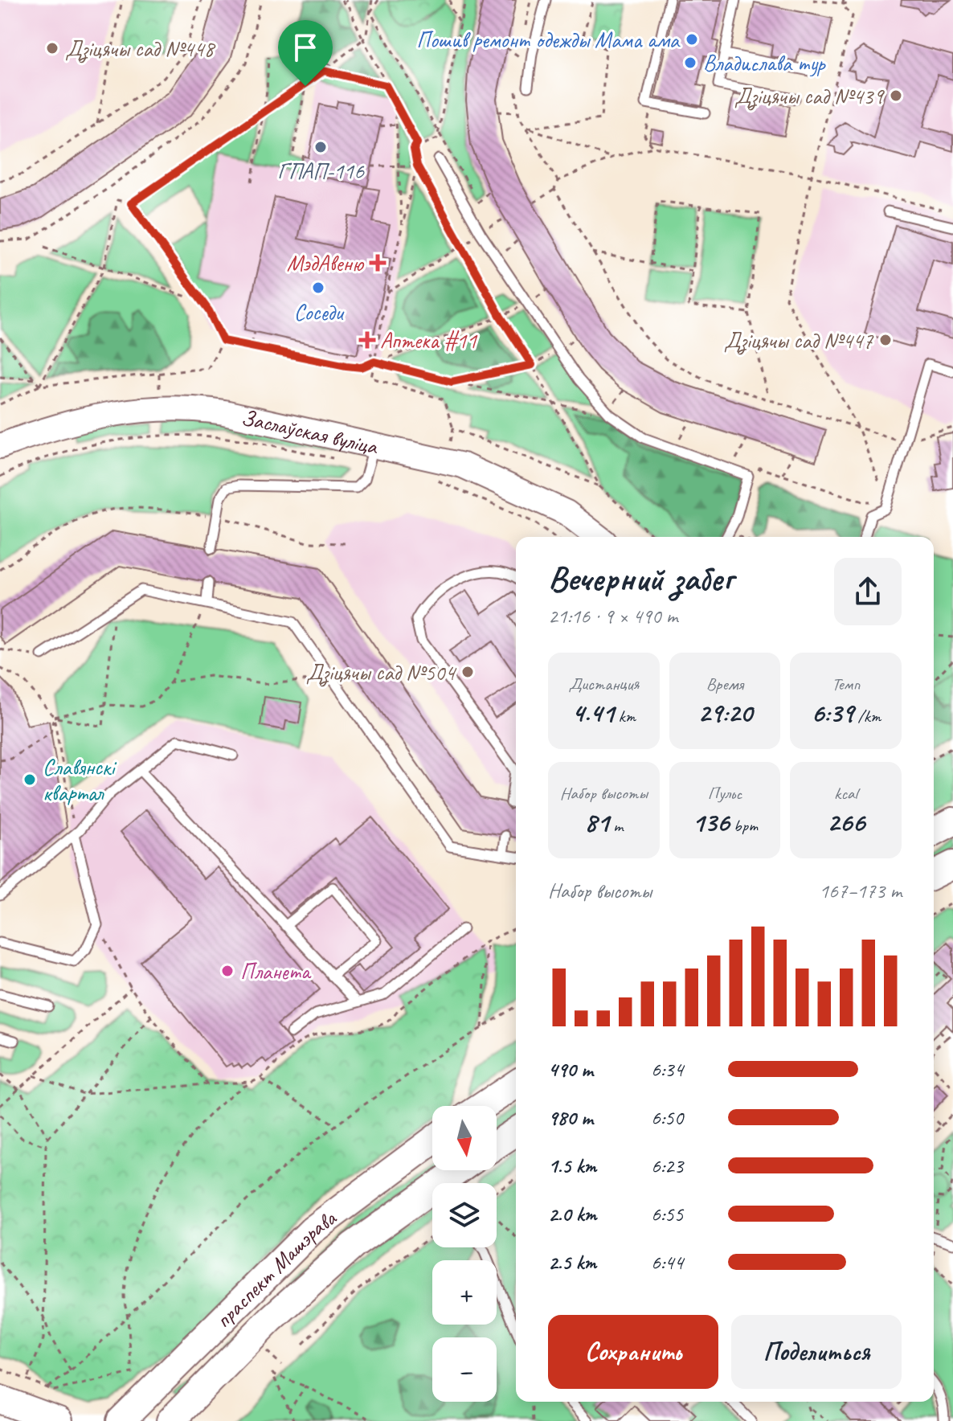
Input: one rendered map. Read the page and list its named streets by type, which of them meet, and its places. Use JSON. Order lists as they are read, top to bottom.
{
  "streets": {
    "main road": ["Заслаўская вуліца", "праспект Машэрава"]
  },
  "places": {
    "other": [
      "Пошив ремонт одежды Мама ама",
      "Дзіцячы сад №448",
      "Владислава тур",
      "Дзіцячы сад №439",
      "ГПАП-116",
      "Соседи",
      "Дзіцячы сад №447",
      "Дзіцячы сад №504",
      "Славянскі квартал",
      "Планета"
    ],
    "health": ["МэдАвеню", "Аптека #11"]
  },
  "north": "bottom",
  "page": {
    "heading": ["Вечерний забег", "21:16 · 9 × 490 m"],
    "stats": [
      ["Дистанция", "4.41 km"],
      ["Время", "29:20"],
      ["Темп", "6:39 /km"],
      ["Набор высоты", "81 m"],
      ["Пульс", "136 bpm"],
      ["kcal", "266"]
    ],
    "chart": ["Набор высоты", "167–173 m"],
    "list": [
      {
        "name": "490 m",
        "note": "6:34"
      },
      {
        "name": "980 m",
        "note": "6:50"
      },
      {
        "name": "1.5 km",
        "note": "6:23"
      },
      {
        "name": "2.0 km",
        "note": "6:55"
      },
      {
        "name": "2.5 km",
        "note": "6:44"
      }
    ],
    "map_buttons": ["+", "−"],
    "buttons": ["Сохранить", "Поделиться"]
  }
}
